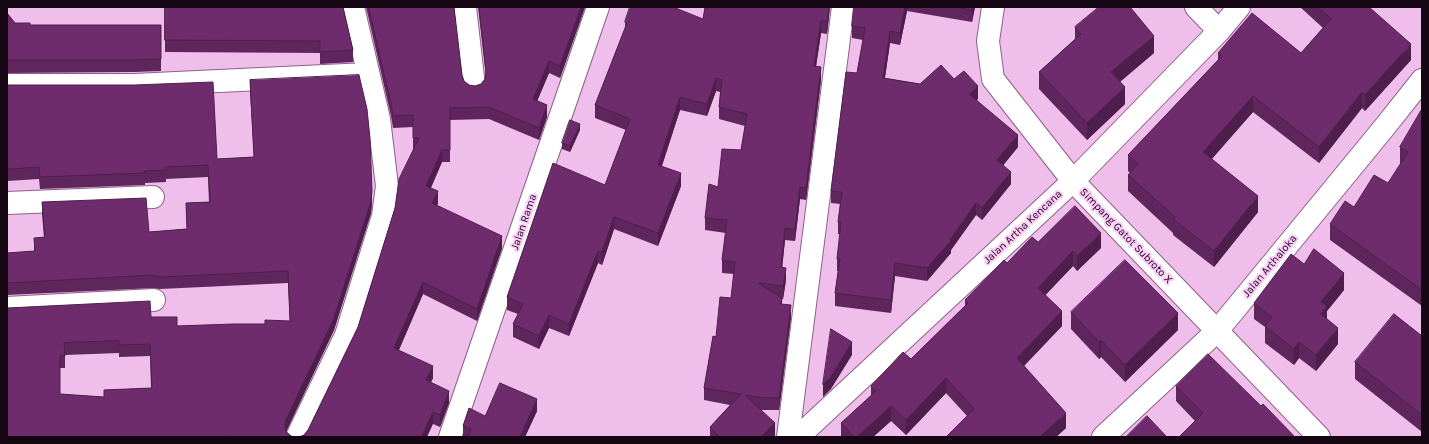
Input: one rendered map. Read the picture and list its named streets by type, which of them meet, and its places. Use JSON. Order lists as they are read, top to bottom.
{
  "streets": {
    "street": [
      "Jalan Rama",
      "Jalan Artha Kencana",
      "Simpang Gatot Subroto X",
      "Jalan Arthaloka"
    ]
  },
  "crossings": [
    ["Jalan Artha Kencana", "Simpang Gatot Subroto X"],
    ["Simpang Gatot Subroto X", "Jalan Arthaloka"]
  ]
}
